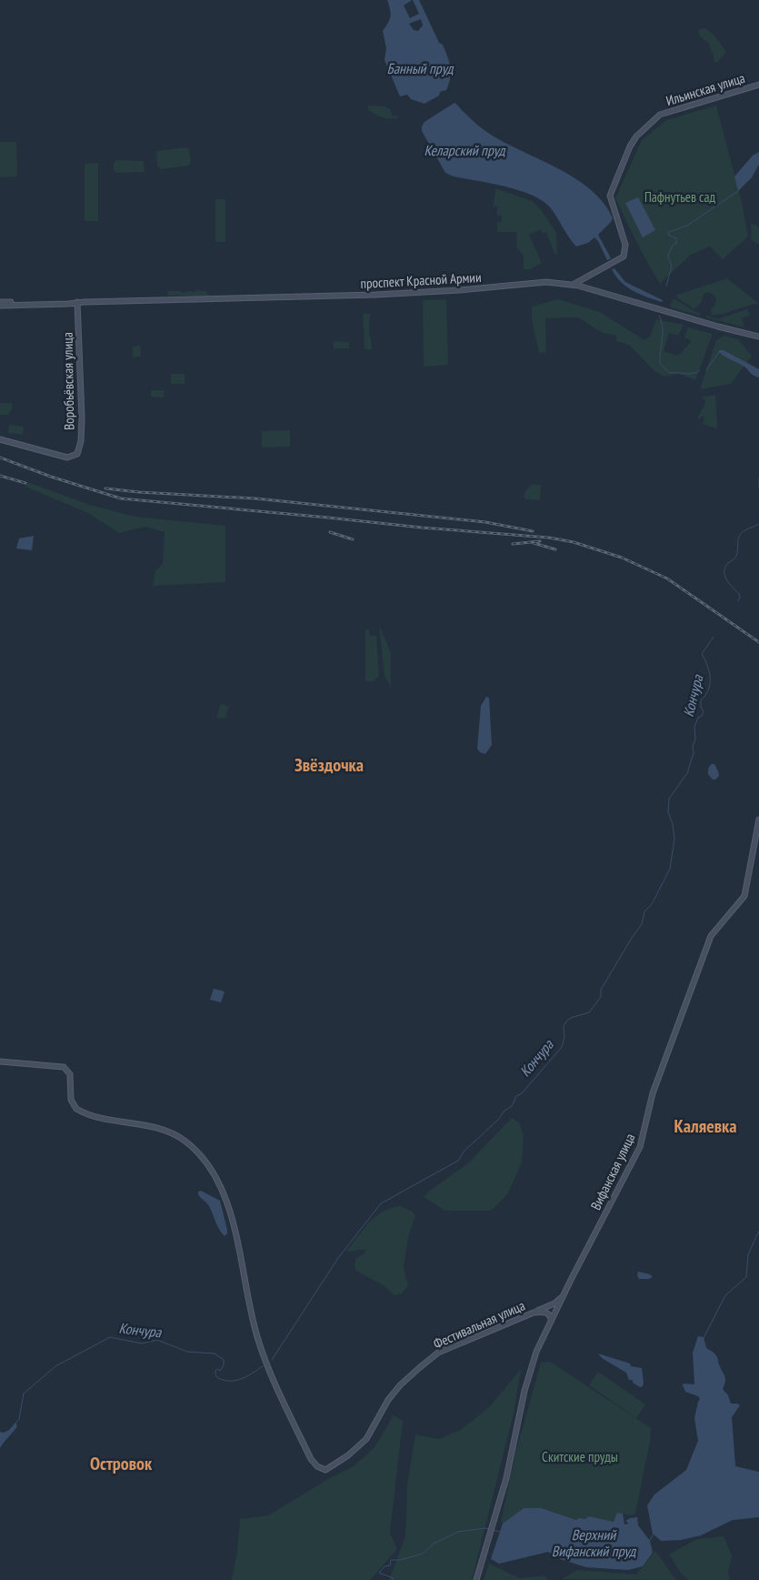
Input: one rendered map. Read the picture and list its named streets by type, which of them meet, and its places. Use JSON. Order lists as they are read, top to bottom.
{
  "streets": {
    "main road": [
      "Ильинская улица",
      "проспект Красной Армии",
      "Воробьёвская улица",
      "Вифанская улица",
      "Фестивальная улица"
    ]
  },
  "crossings": [
    ["Ильинская улица", "проспект Красной Армии"],
    ["проспект Красной Армии", "Воробьёвская улица"],
    ["Вифанская улица", "Фестивальная улица"]
  ],
  "districts": ["Звёздочка", "Каляевка", "Островок"],
  "water": [
    "Банный пруд",
    "Келарский пруд",
    "Кончура",
    "Верхний Вифанский пруд"
  ],
  "parks": ["Пафнутьев сад", "Скитские пруды"]
}
